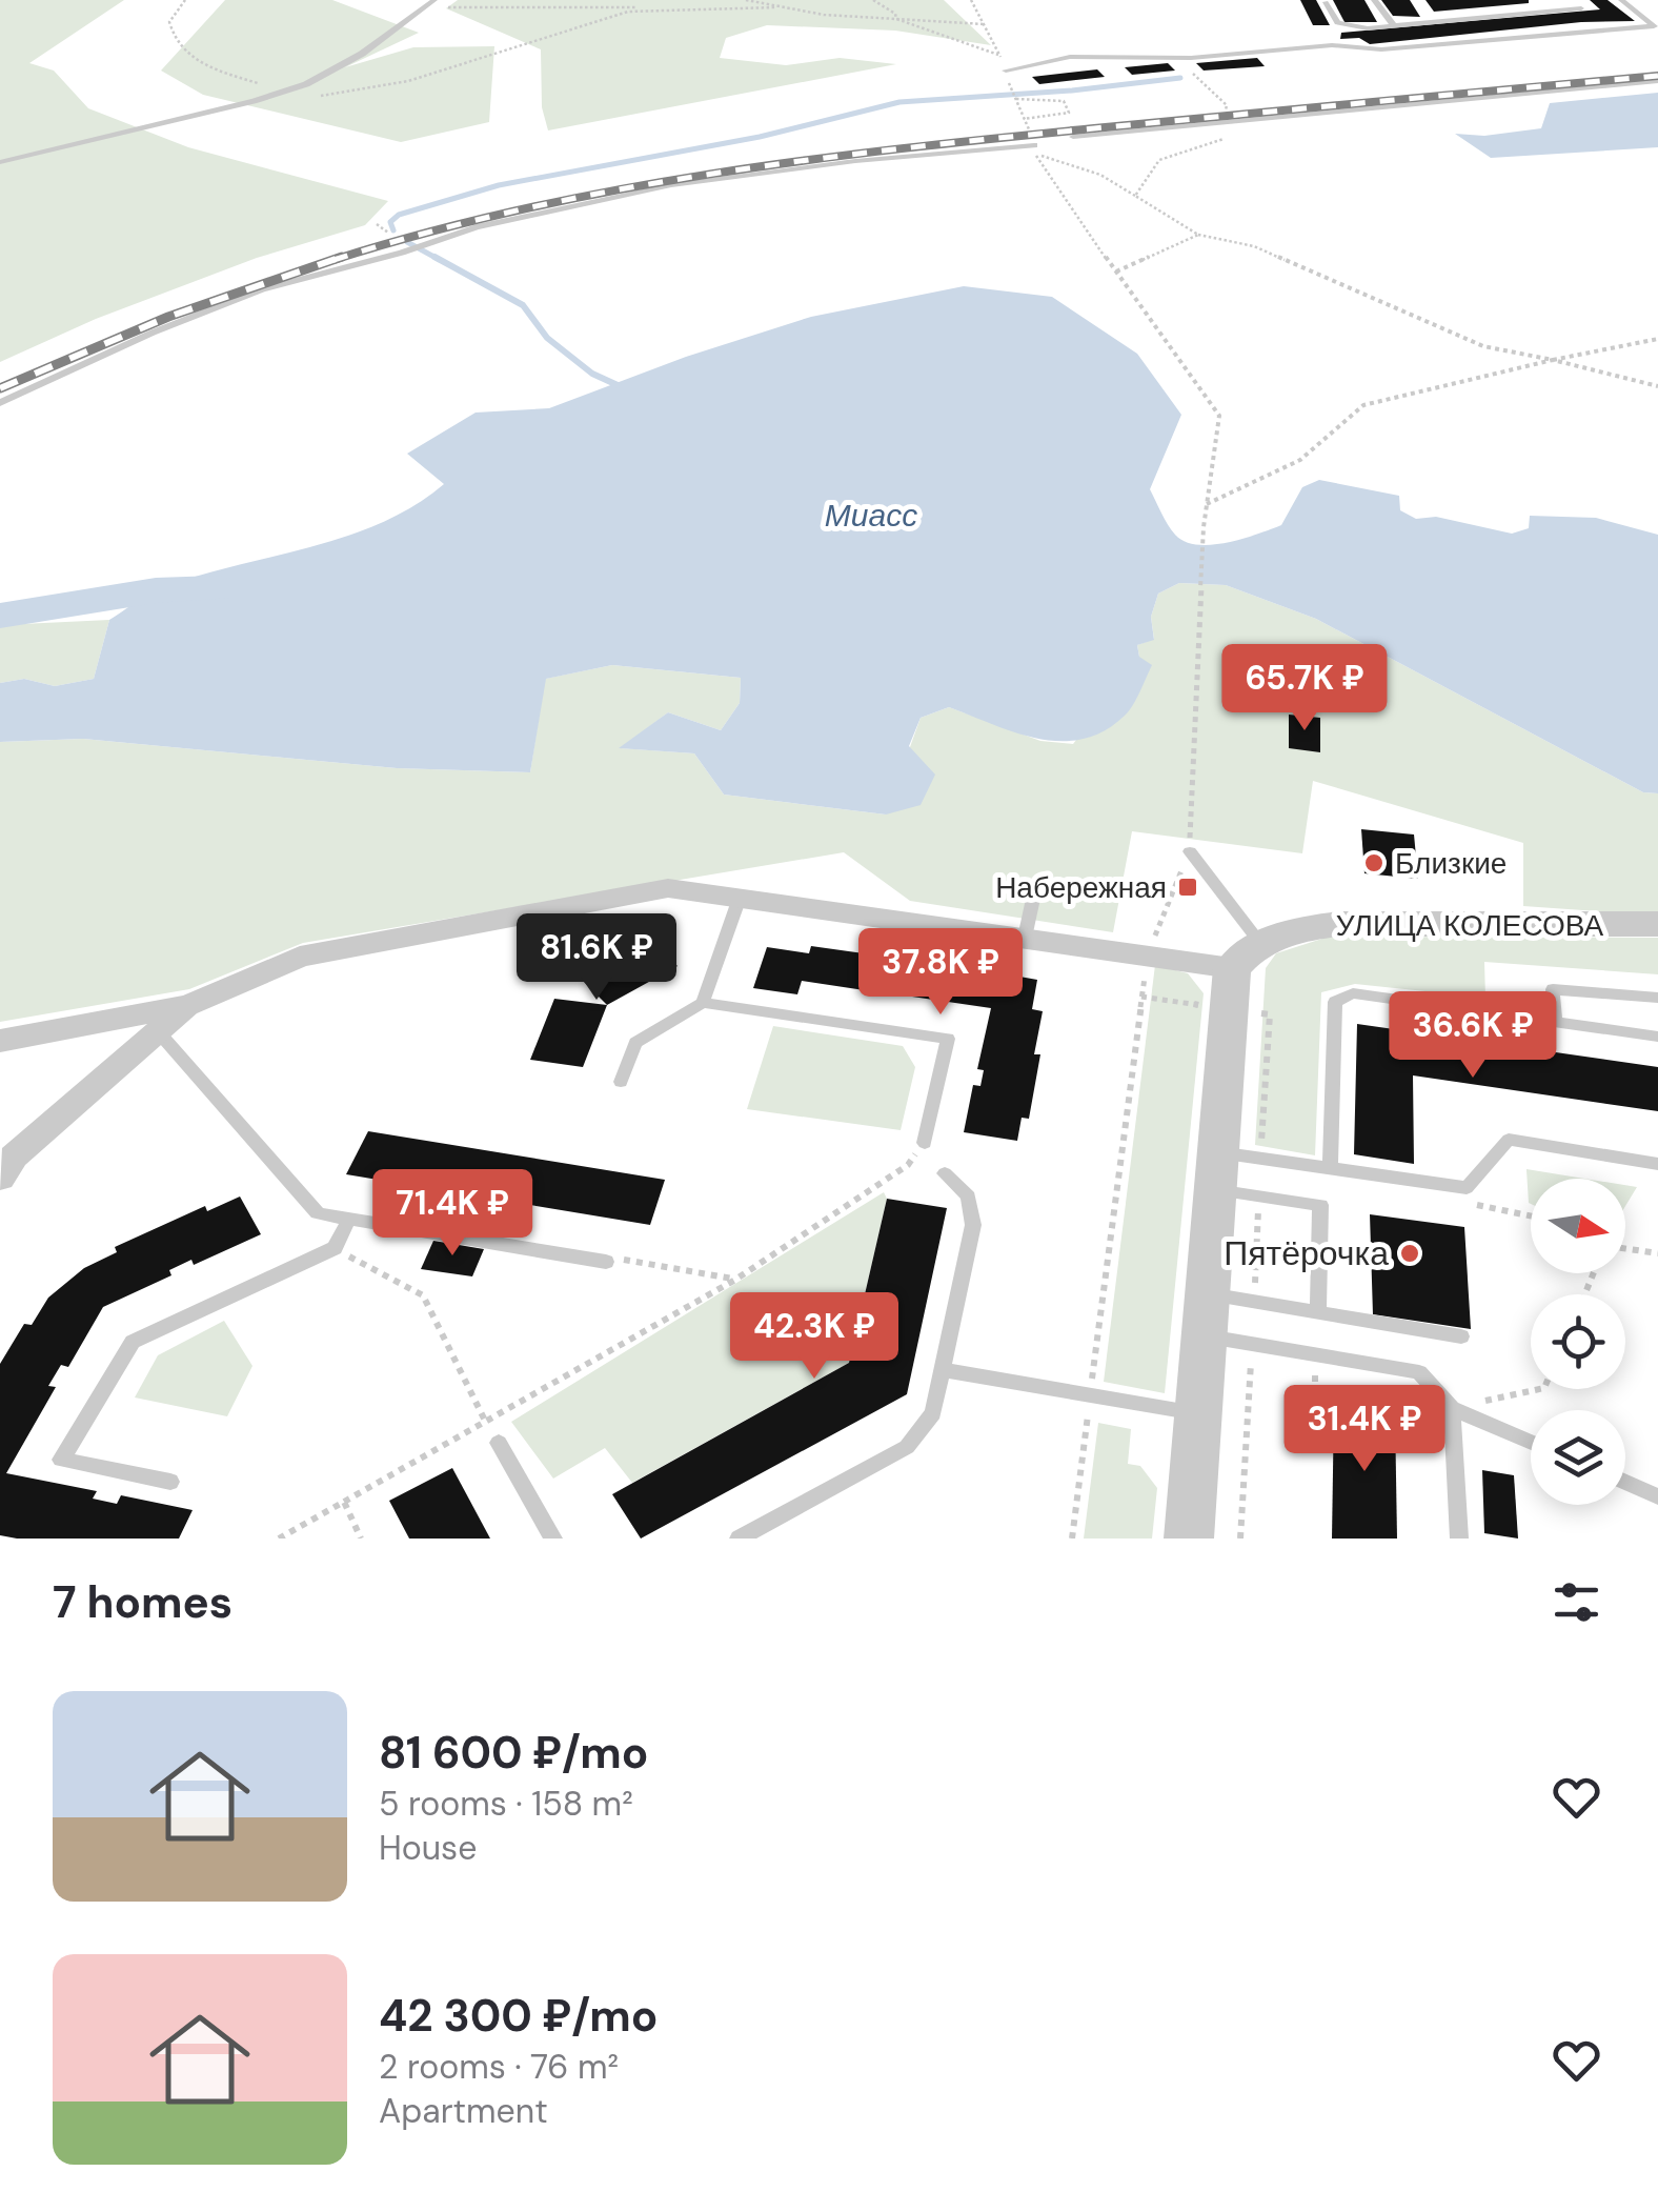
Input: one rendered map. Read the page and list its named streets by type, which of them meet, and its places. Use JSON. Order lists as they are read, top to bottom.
{
  "streets": {
    "street": ["УЛИЦА КОЛЕСОВА"]
  },
  "water": ["Миасс"],
  "places": {
    "other": ["Близкие", "Пятёрочка"],
    "transit": ["Набережная"]
  },
  "north": "right",
  "page": {
    "price": [
      "65.7K ₽",
      "81.6K ₽",
      "37.8K ₽",
      "36.6K ₽",
      "71.4K ₽",
      "42.3K ₽",
      "31.4K ₽"
    ],
    "heading": "7 homes",
    "list": [
      {
        "name": "81 600 ₽/mo",
        "note": "5 rooms · 158 m² · House"
      },
      {
        "name": "42 300 ₽/mo",
        "note": "2 rooms · 76 m² · Apartment"
      }
    ]
  }
}
